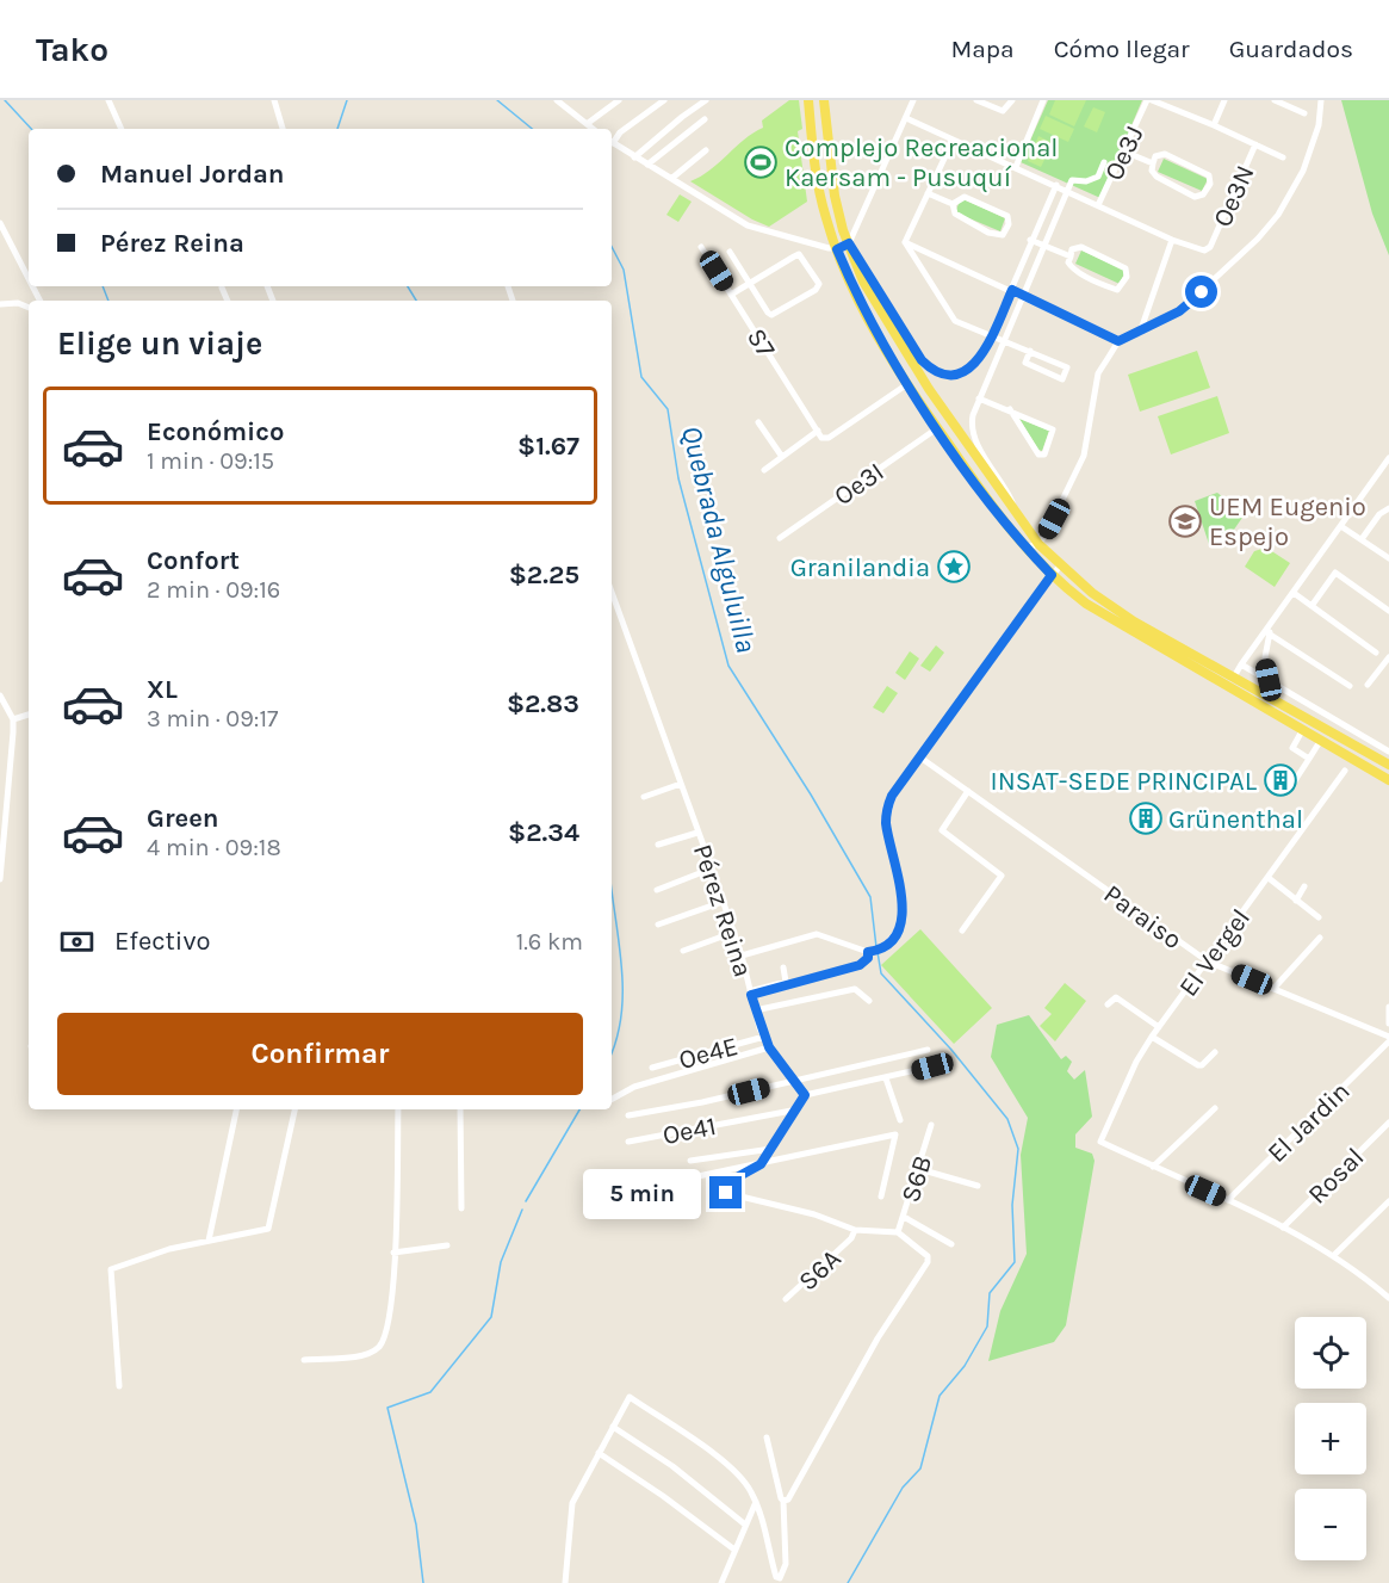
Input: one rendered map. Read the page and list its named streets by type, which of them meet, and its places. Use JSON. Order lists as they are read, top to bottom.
{
  "streets": {
    "street": [
      "Oe3J",
      "Oe3N",
      "S7",
      "Oe3I",
      "Pérez Reina",
      "Paraiso",
      "El Vergel",
      "Oe4E",
      "El Jardin",
      "Oe41",
      "Rosal",
      "S6B",
      "S6A"
    ]
  },
  "crossings": [
    ["Pérez Reina", "Oe4E"],
    ["Paraiso", "El Vergel"]
  ],
  "water": ["Quebrada Alguluilla"],
  "places": {
    "sports": ["Complejo Recreacional Kaersam - Pusuquí"],
    "school or university": ["UEM Eugenio Espejo"],
    "place": ["Granilandia"],
    "building": ["INSAT-SEDE PRINCIPAL", "Grünenthal"]
  },
  "page": {
    "header": "Tako",
    "nav": ["Mapa", "Cómo llegar", "Guardados"],
    "banner": ["Manuel Jordan", "Pérez Reina"],
    "heading": "Elige un viaje",
    "list": [
      {
        "name": "Económico",
        "note": "1 min · 09:15",
        "value": "$1.67"
      },
      {
        "name": "Confort",
        "note": "2 min · 09:16",
        "value": "$2.25"
      },
      {
        "name": "XL",
        "note": "3 min · 09:17",
        "value": "$2.83"
      },
      {
        "name": "Green",
        "note": "4 min · 09:18",
        "value": "$2.34"
      }
    ],
    "pay": ["Efectivo", "1.6 km"],
    "buttons": "Confirmar",
    "bubble": "5 min",
    "map_buttons": ["+", "−"]
  }
}
